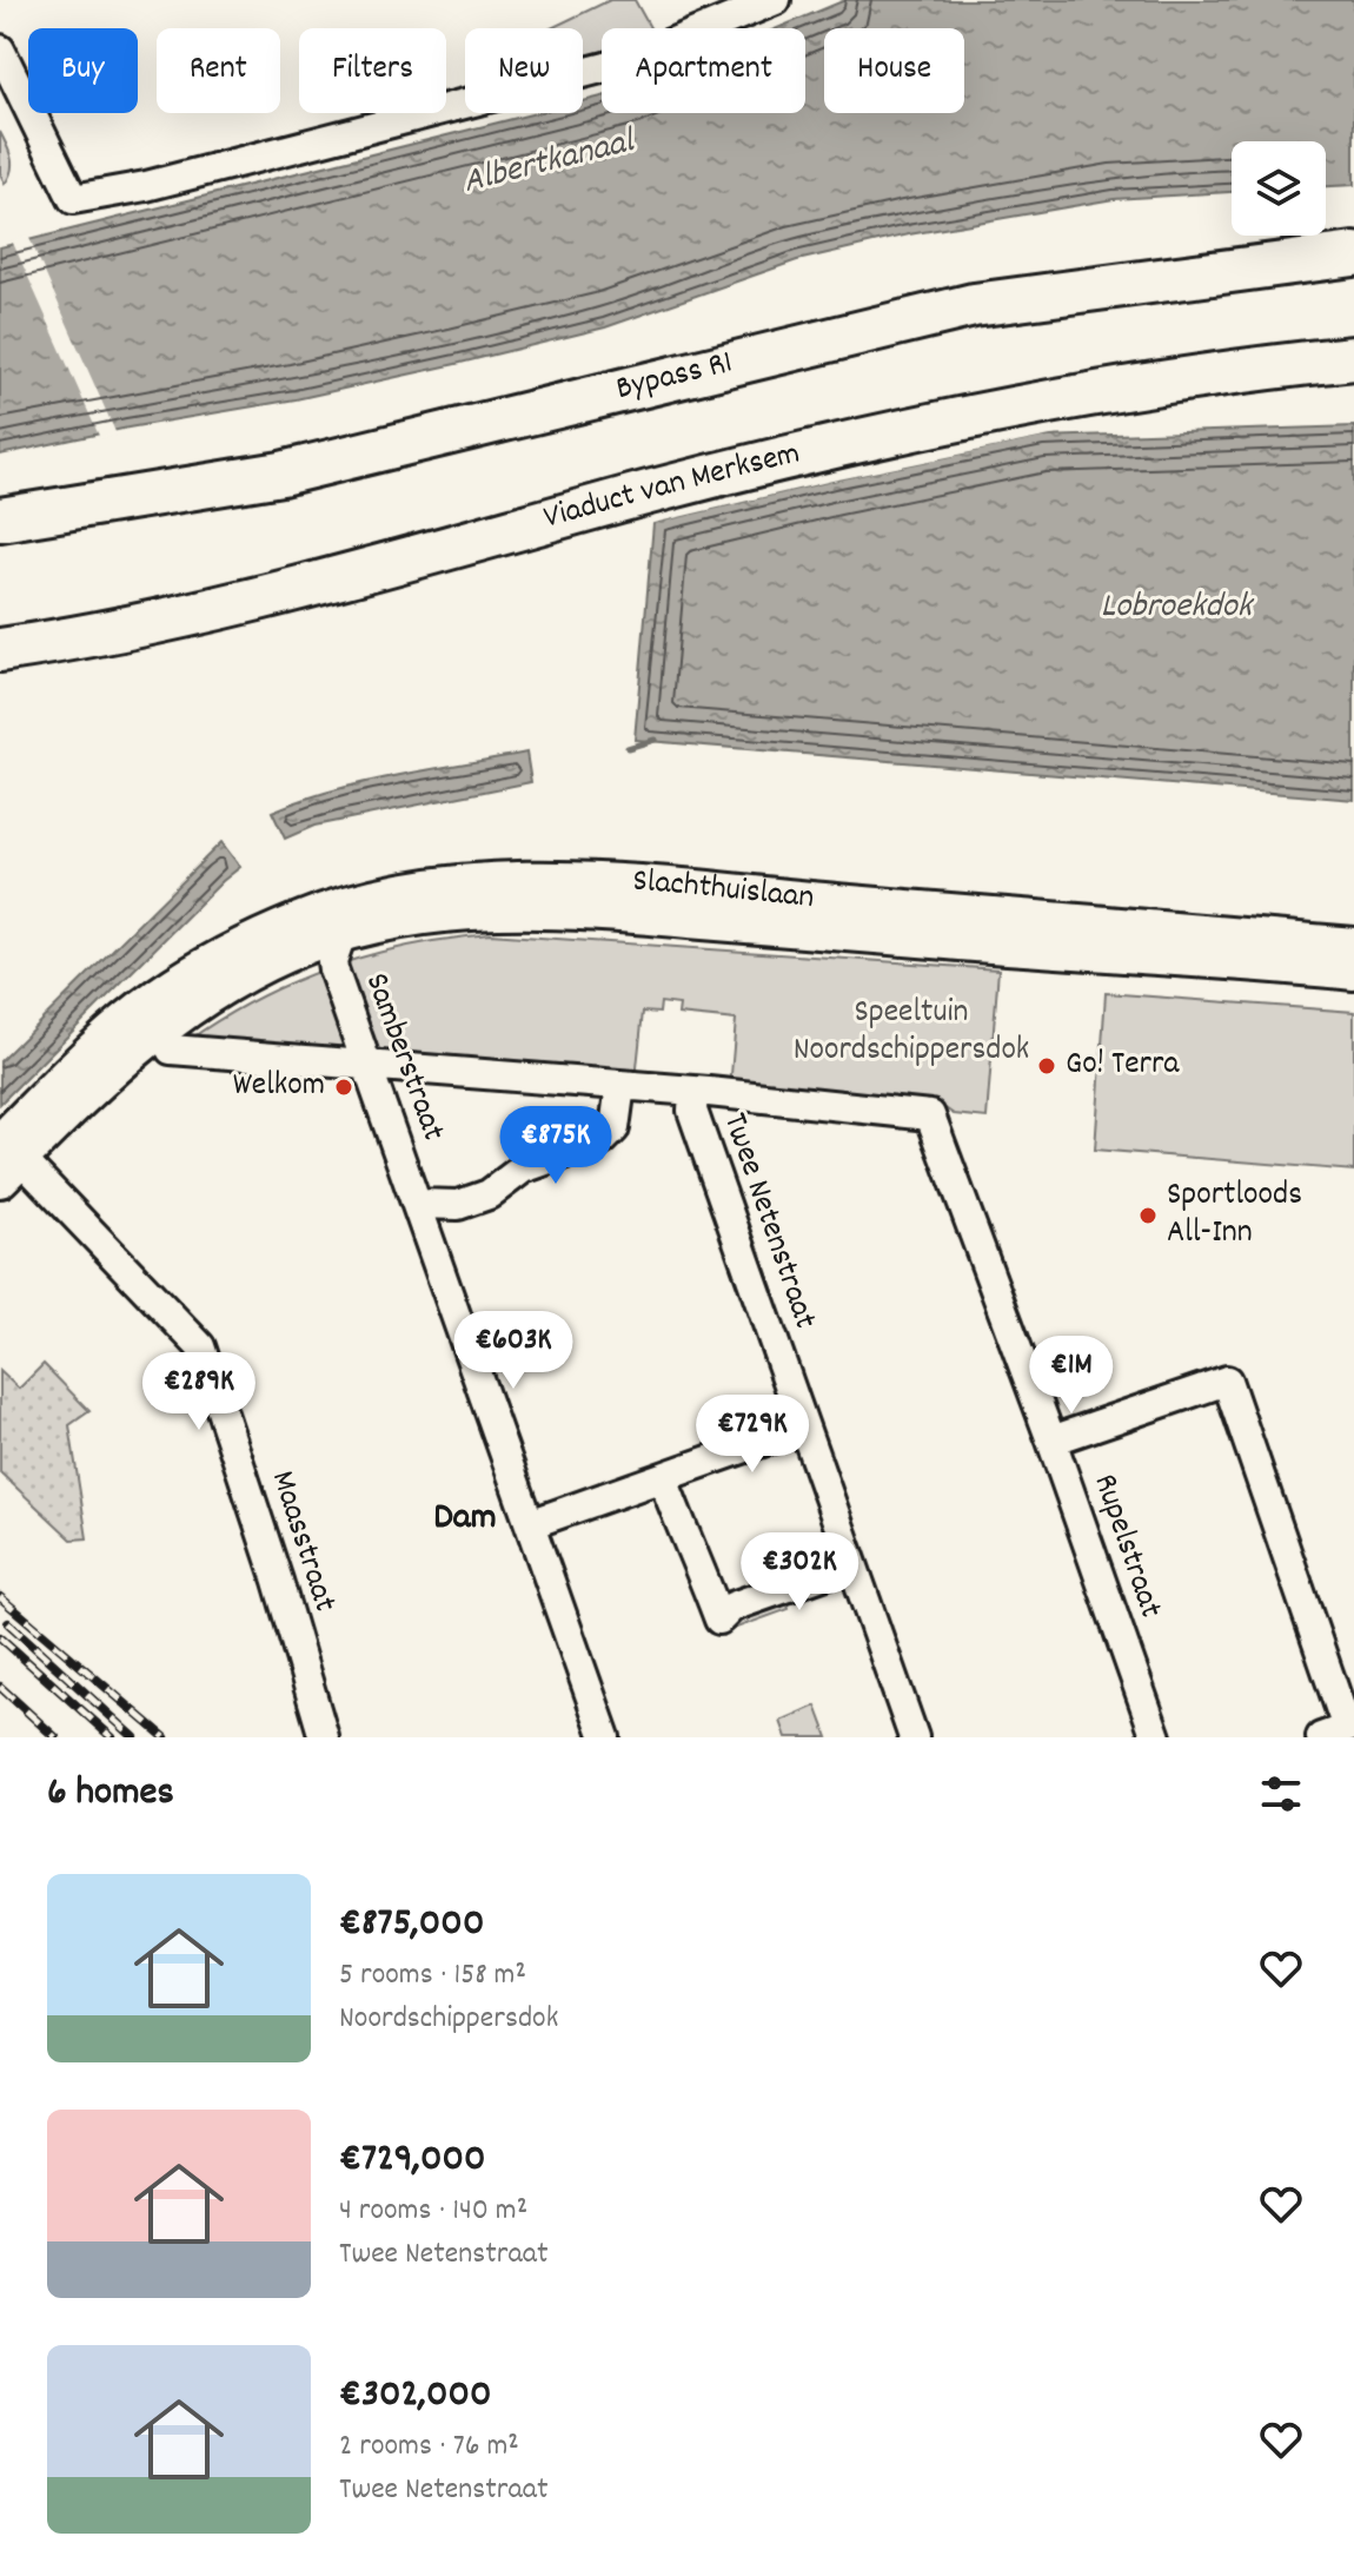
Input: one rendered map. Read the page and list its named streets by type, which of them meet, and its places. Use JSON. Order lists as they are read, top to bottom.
{
  "streets": {
    "highway": ["Bypass R1", "Viaduct van Merksem"],
    "main road": ["Slachthuislaan"],
    "street": [
      "Samberstraat",
      "Twee Netenstraat",
      "Maasstraat",
      "Rupelstraat"
    ]
  },
  "crossings": [
    ["Slachthuislaan", "Samberstraat"],
    ["Twee Netenstraat", "Rupelstraat"]
  ],
  "districts": ["Dam"],
  "water": ["Albertkanaal", "Lobroekdok"],
  "parks": ["Speeltuin Noordschippersdok"],
  "places": ["Go! Terra", "Welkom", "Sportloods All-Inn"],
  "page": {
    "chip": [
      "Buy",
      "Rent",
      "Filters",
      "New",
      "Apartment",
      "House"
    ],
    "price": [
      "€875K",
      "€603K",
      "€1M",
      "€289K",
      "€729K",
      "€302K"
    ],
    "heading": "6 homes",
    "list": [
      {
        "name": "€875,000",
        "note": "5 rooms · 158 m² · Noordschippersdok"
      },
      {
        "name": "€729,000",
        "note": "4 rooms · 140 m² · Twee Netenstraat"
      },
      {
        "name": "€302,000",
        "note": "2 rooms · 76 m² · Twee Netenstraat"
      }
    ]
  }
}
